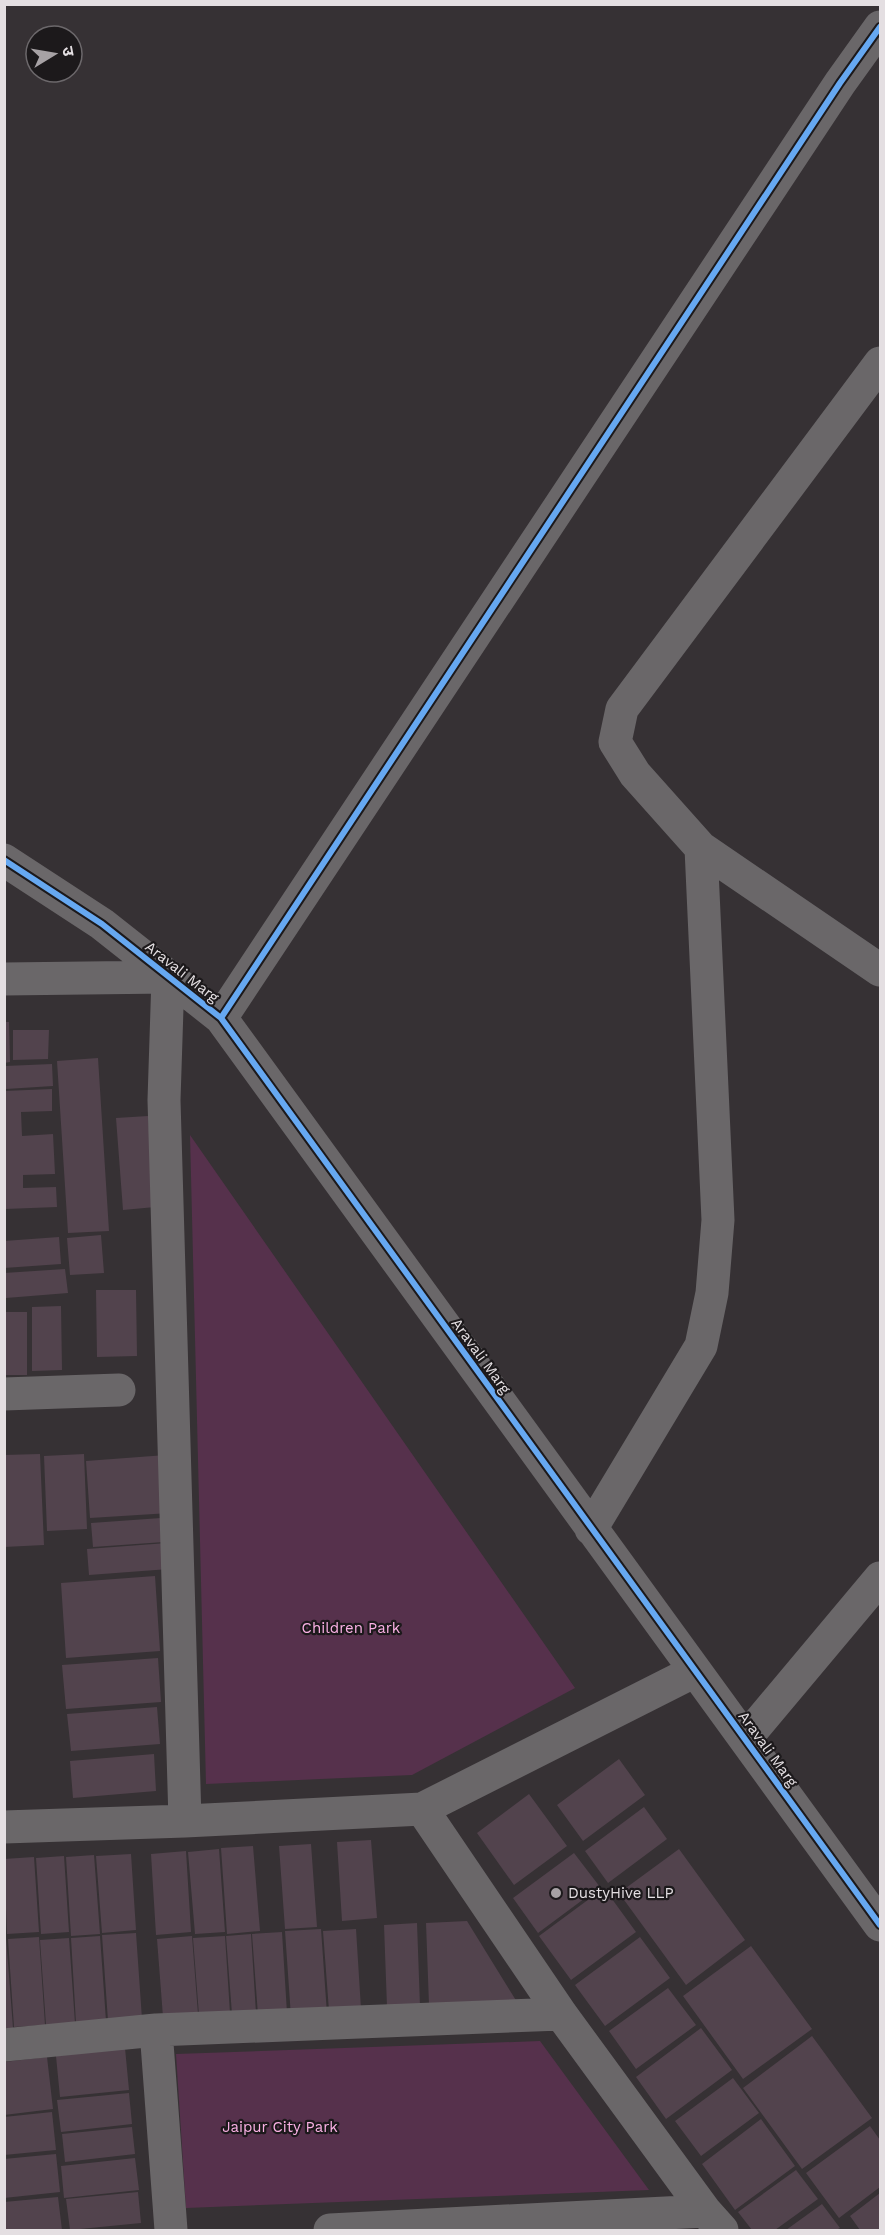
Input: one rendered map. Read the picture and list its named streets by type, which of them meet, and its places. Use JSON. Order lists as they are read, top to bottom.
{
  "streets": {
    "street": ["Aravali Marg"]
  },
  "parks": ["Children Park", "Jaipur City Park"],
  "places": ["DustyHive LLP"],
  "north": "right"
}
